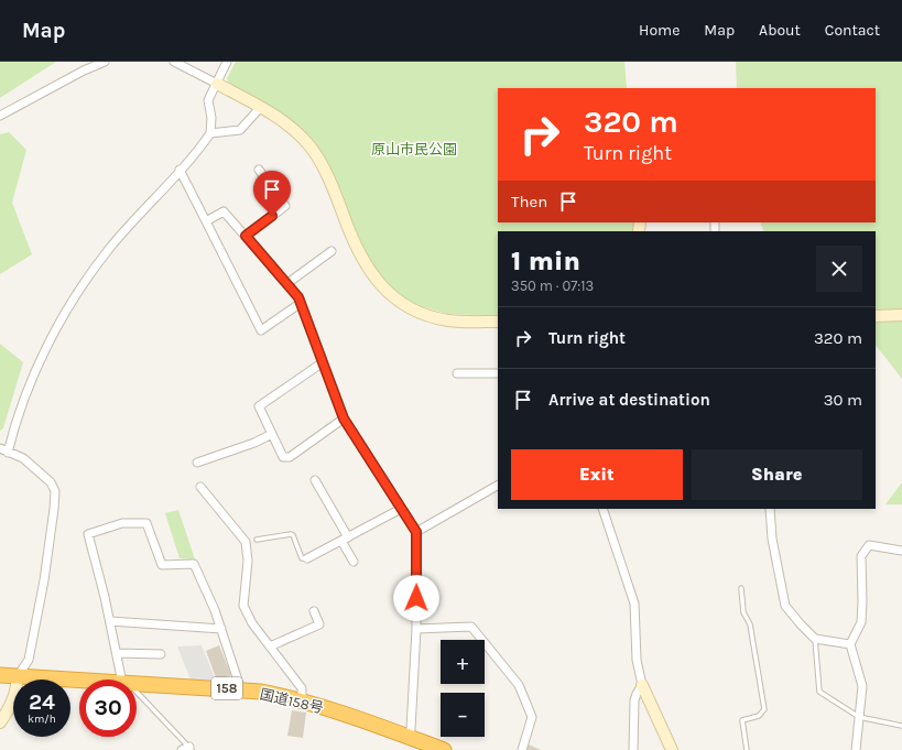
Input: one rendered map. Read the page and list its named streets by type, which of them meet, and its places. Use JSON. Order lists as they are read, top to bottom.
{
  "streets": {
    "highway": ["158", "国道158号"]
  },
  "parks": ["原山市民公園"],
  "page": {
    "header": "Map",
    "nav": [
      "Home",
      "Map",
      "About",
      "Contact"
    ],
    "turn": ["320 m", "Turn right"],
    "then": "Then",
    "heading": ["1 min", "350 m · 07:13"],
    "list": [
      {
        "name": "Turn right",
        "value": "320 m"
      },
      {
        "name": "Arrive at destination",
        "value": "30 m"
      }
    ],
    "buttons": ["Exit", "Share"],
    "map_buttons": ["+", "−"],
    "speed": "24 km/h",
    "limit": "30"
  }
}
